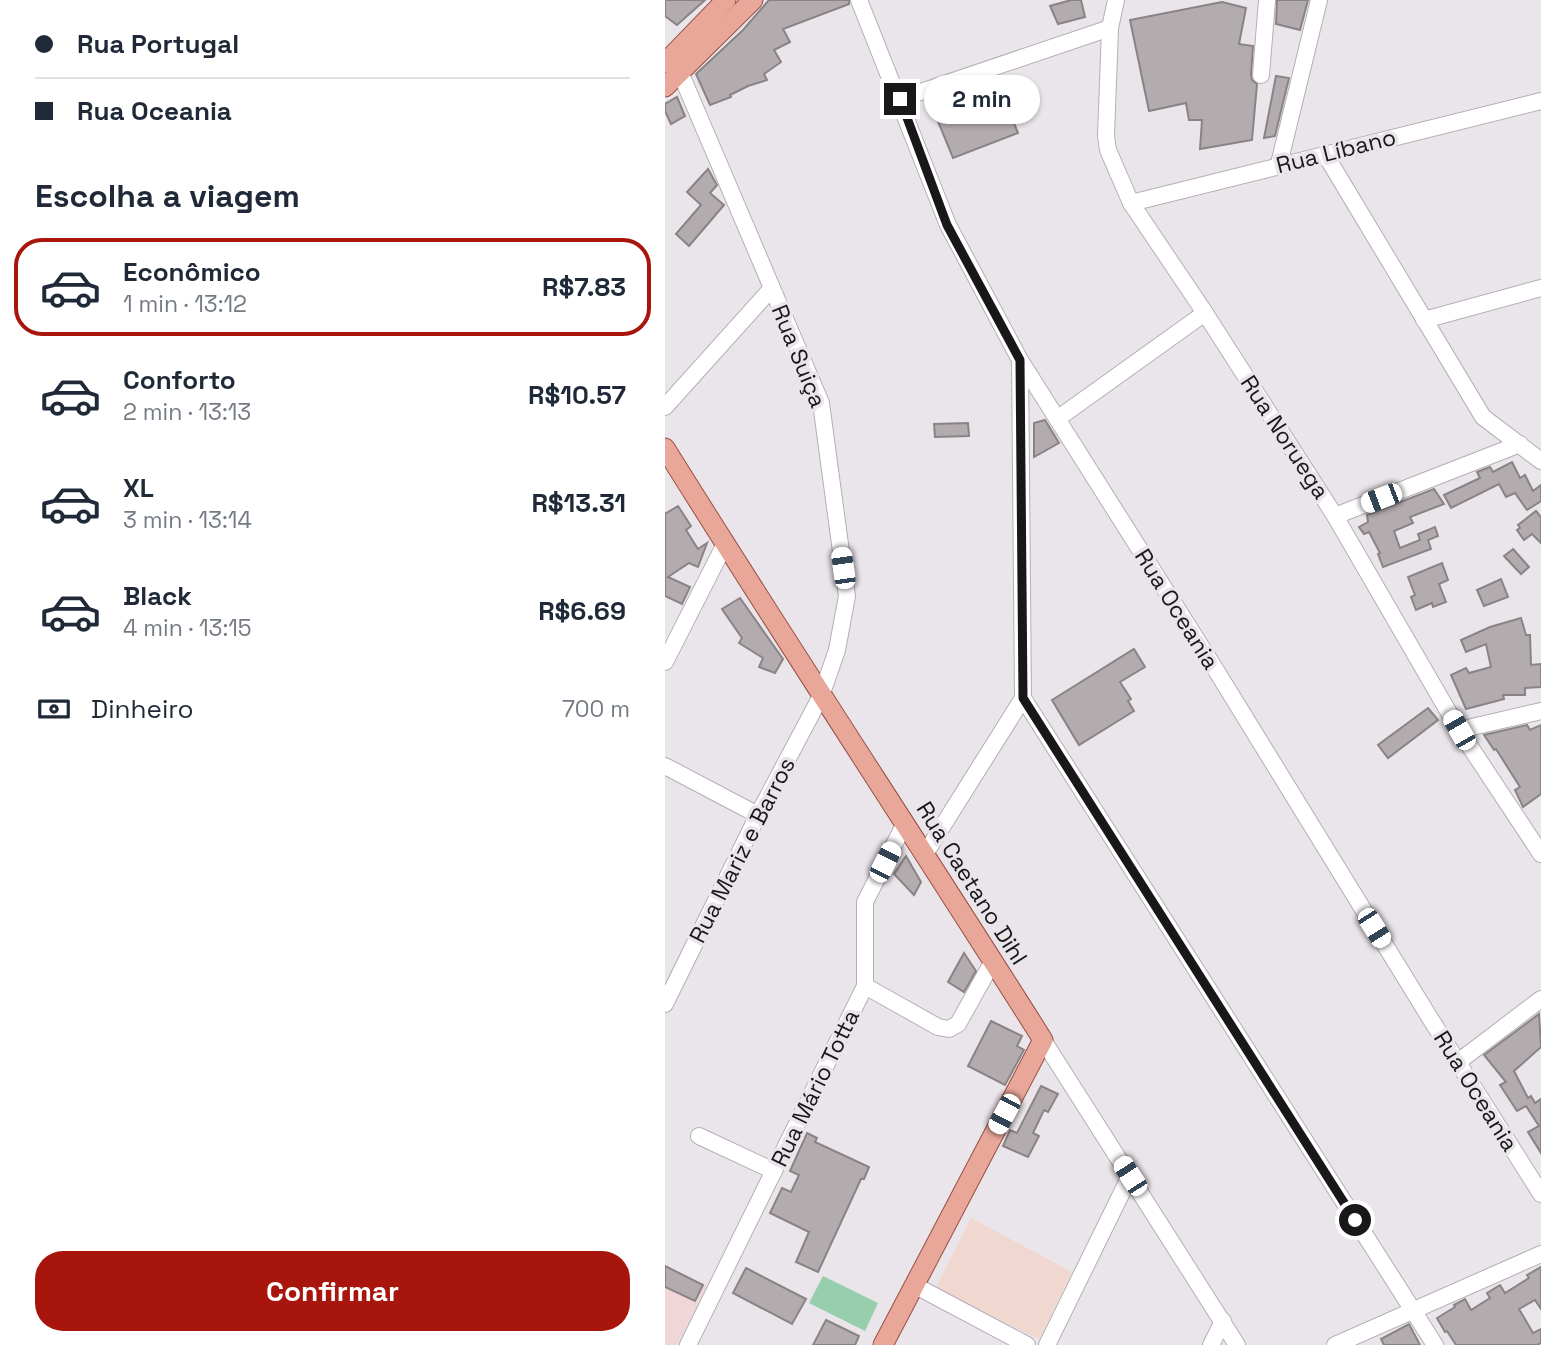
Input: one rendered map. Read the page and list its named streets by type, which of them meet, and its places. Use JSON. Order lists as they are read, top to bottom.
{
  "streets": {
    "main road": ["Rua Caetano Dihl"],
    "street": [
      "Rua Líbano",
      "Rua Suiça",
      "Rua Noruega",
      "Rua Oceania",
      "Rua Mariz e Barros",
      "Rua Mário Totta"
    ]
  },
  "crossings": [
    ["Rua Líbano", "Rua Noruega"],
    ["Rua Suiça", "Rua Mariz e Barros"],
    ["Rua Suiça", "Rua Caetano Dihl"],
    ["Rua Mariz e Barros", "Rua Caetano Dihl"],
    ["Rua Caetano Dihl", "Rua Mário Totta"]
  ],
  "page": {
    "banner": ["Rua Portugal", "Rua Oceania"],
    "bubble": "2 min",
    "heading": "Escolha a viagem",
    "list": [
      {
        "name": "Econômico",
        "note": "1 min · 13:12",
        "value": "R$7.83"
      },
      {
        "name": "Conforto",
        "note": "2 min · 13:13",
        "value": "R$10.57"
      },
      {
        "name": "XL",
        "note": "3 min · 13:14",
        "value": "R$13.31"
      },
      {
        "name": "Black",
        "note": "4 min · 13:15",
        "value": "R$6.69"
      }
    ],
    "pay": ["Dinheiro", "700 m"],
    "buttons": "Confirmar"
  }
}
